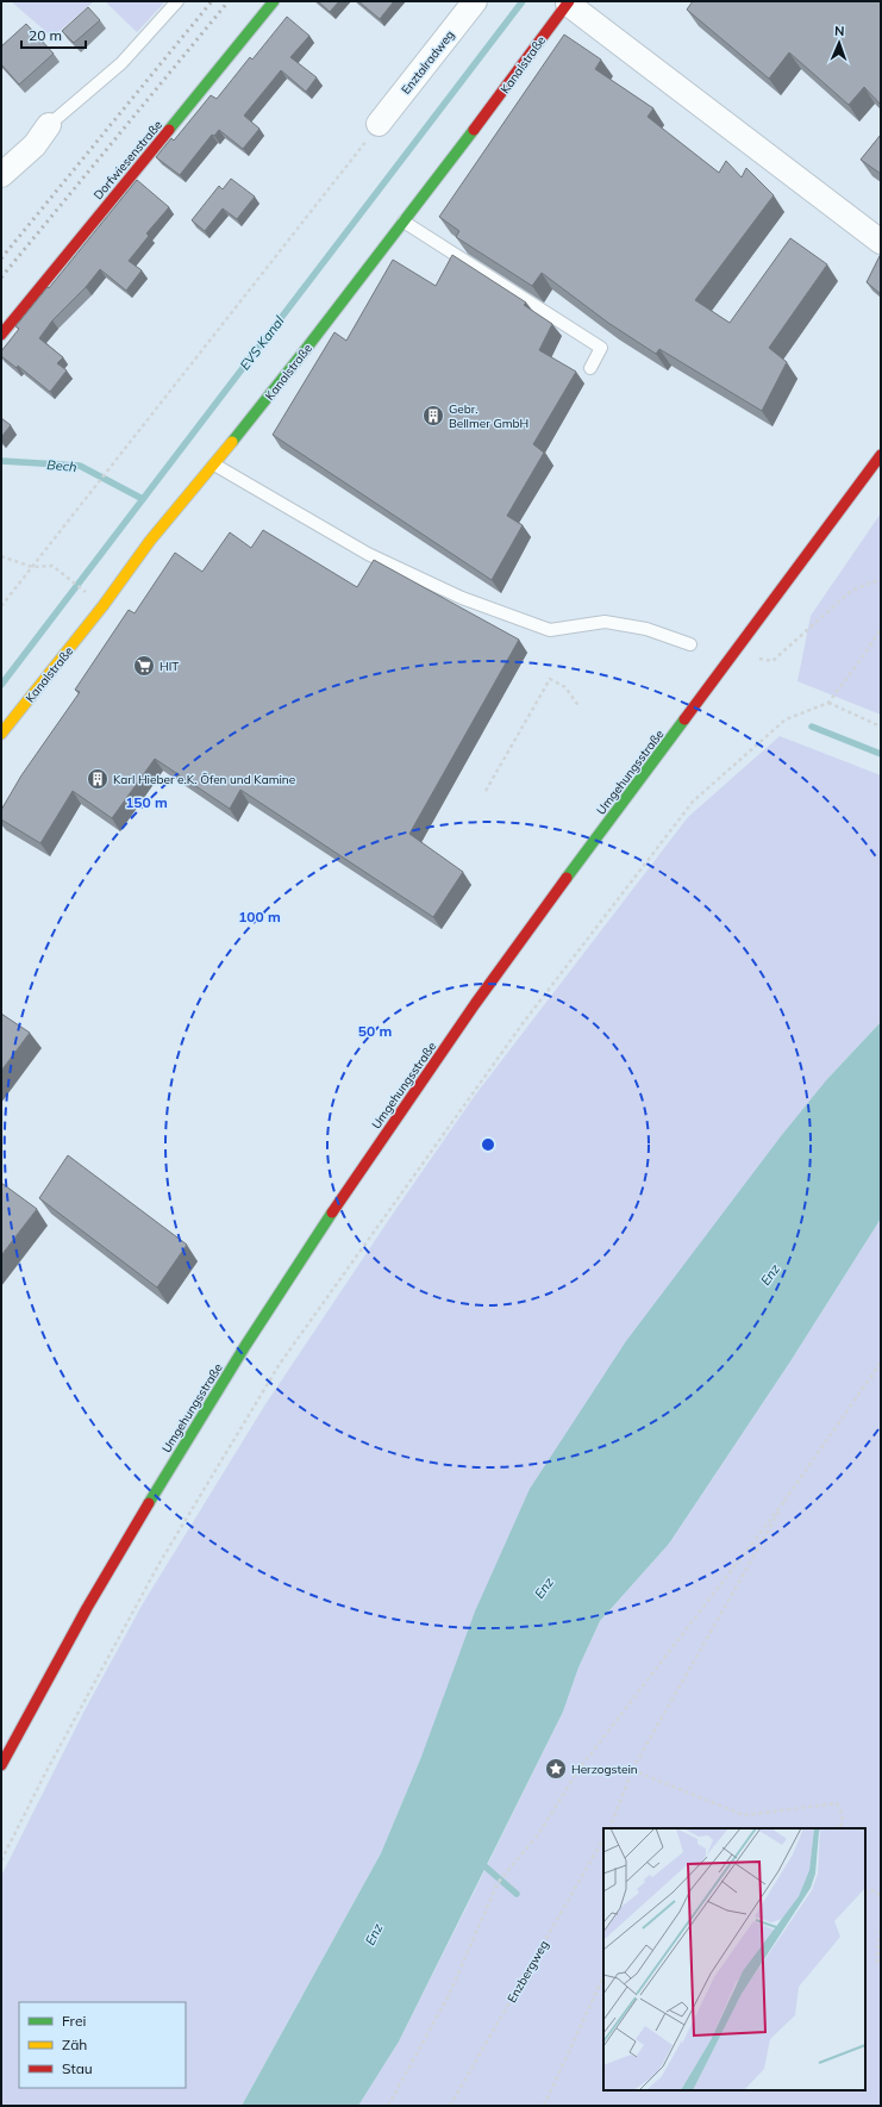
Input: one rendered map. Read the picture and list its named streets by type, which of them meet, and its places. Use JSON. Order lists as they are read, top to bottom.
{
  "streets": {
    "main road": ["Kanalstraße", "Dorfwiesenstraße", "Umgehungsstraße"],
    "street": ["Enztalradweg"],
    "path": ["Enzbergweg"]
  },
  "water": ["EVS Kanal", "Bech", "Enz"],
  "places": {
    "building": ["Gebr. Bellmer GmbH", "Karl Hieber e.K. Öfen und Kamine"],
    "supermarket": ["HIT"],
    "place": ["Herzogstein"]
  },
  "legend": ["Frei", "Zäh", "Stau"],
  "scale_bar": "20 m",
  "north": "top",
  "rings": ["150 m", "100 m", "50 m"]
}
